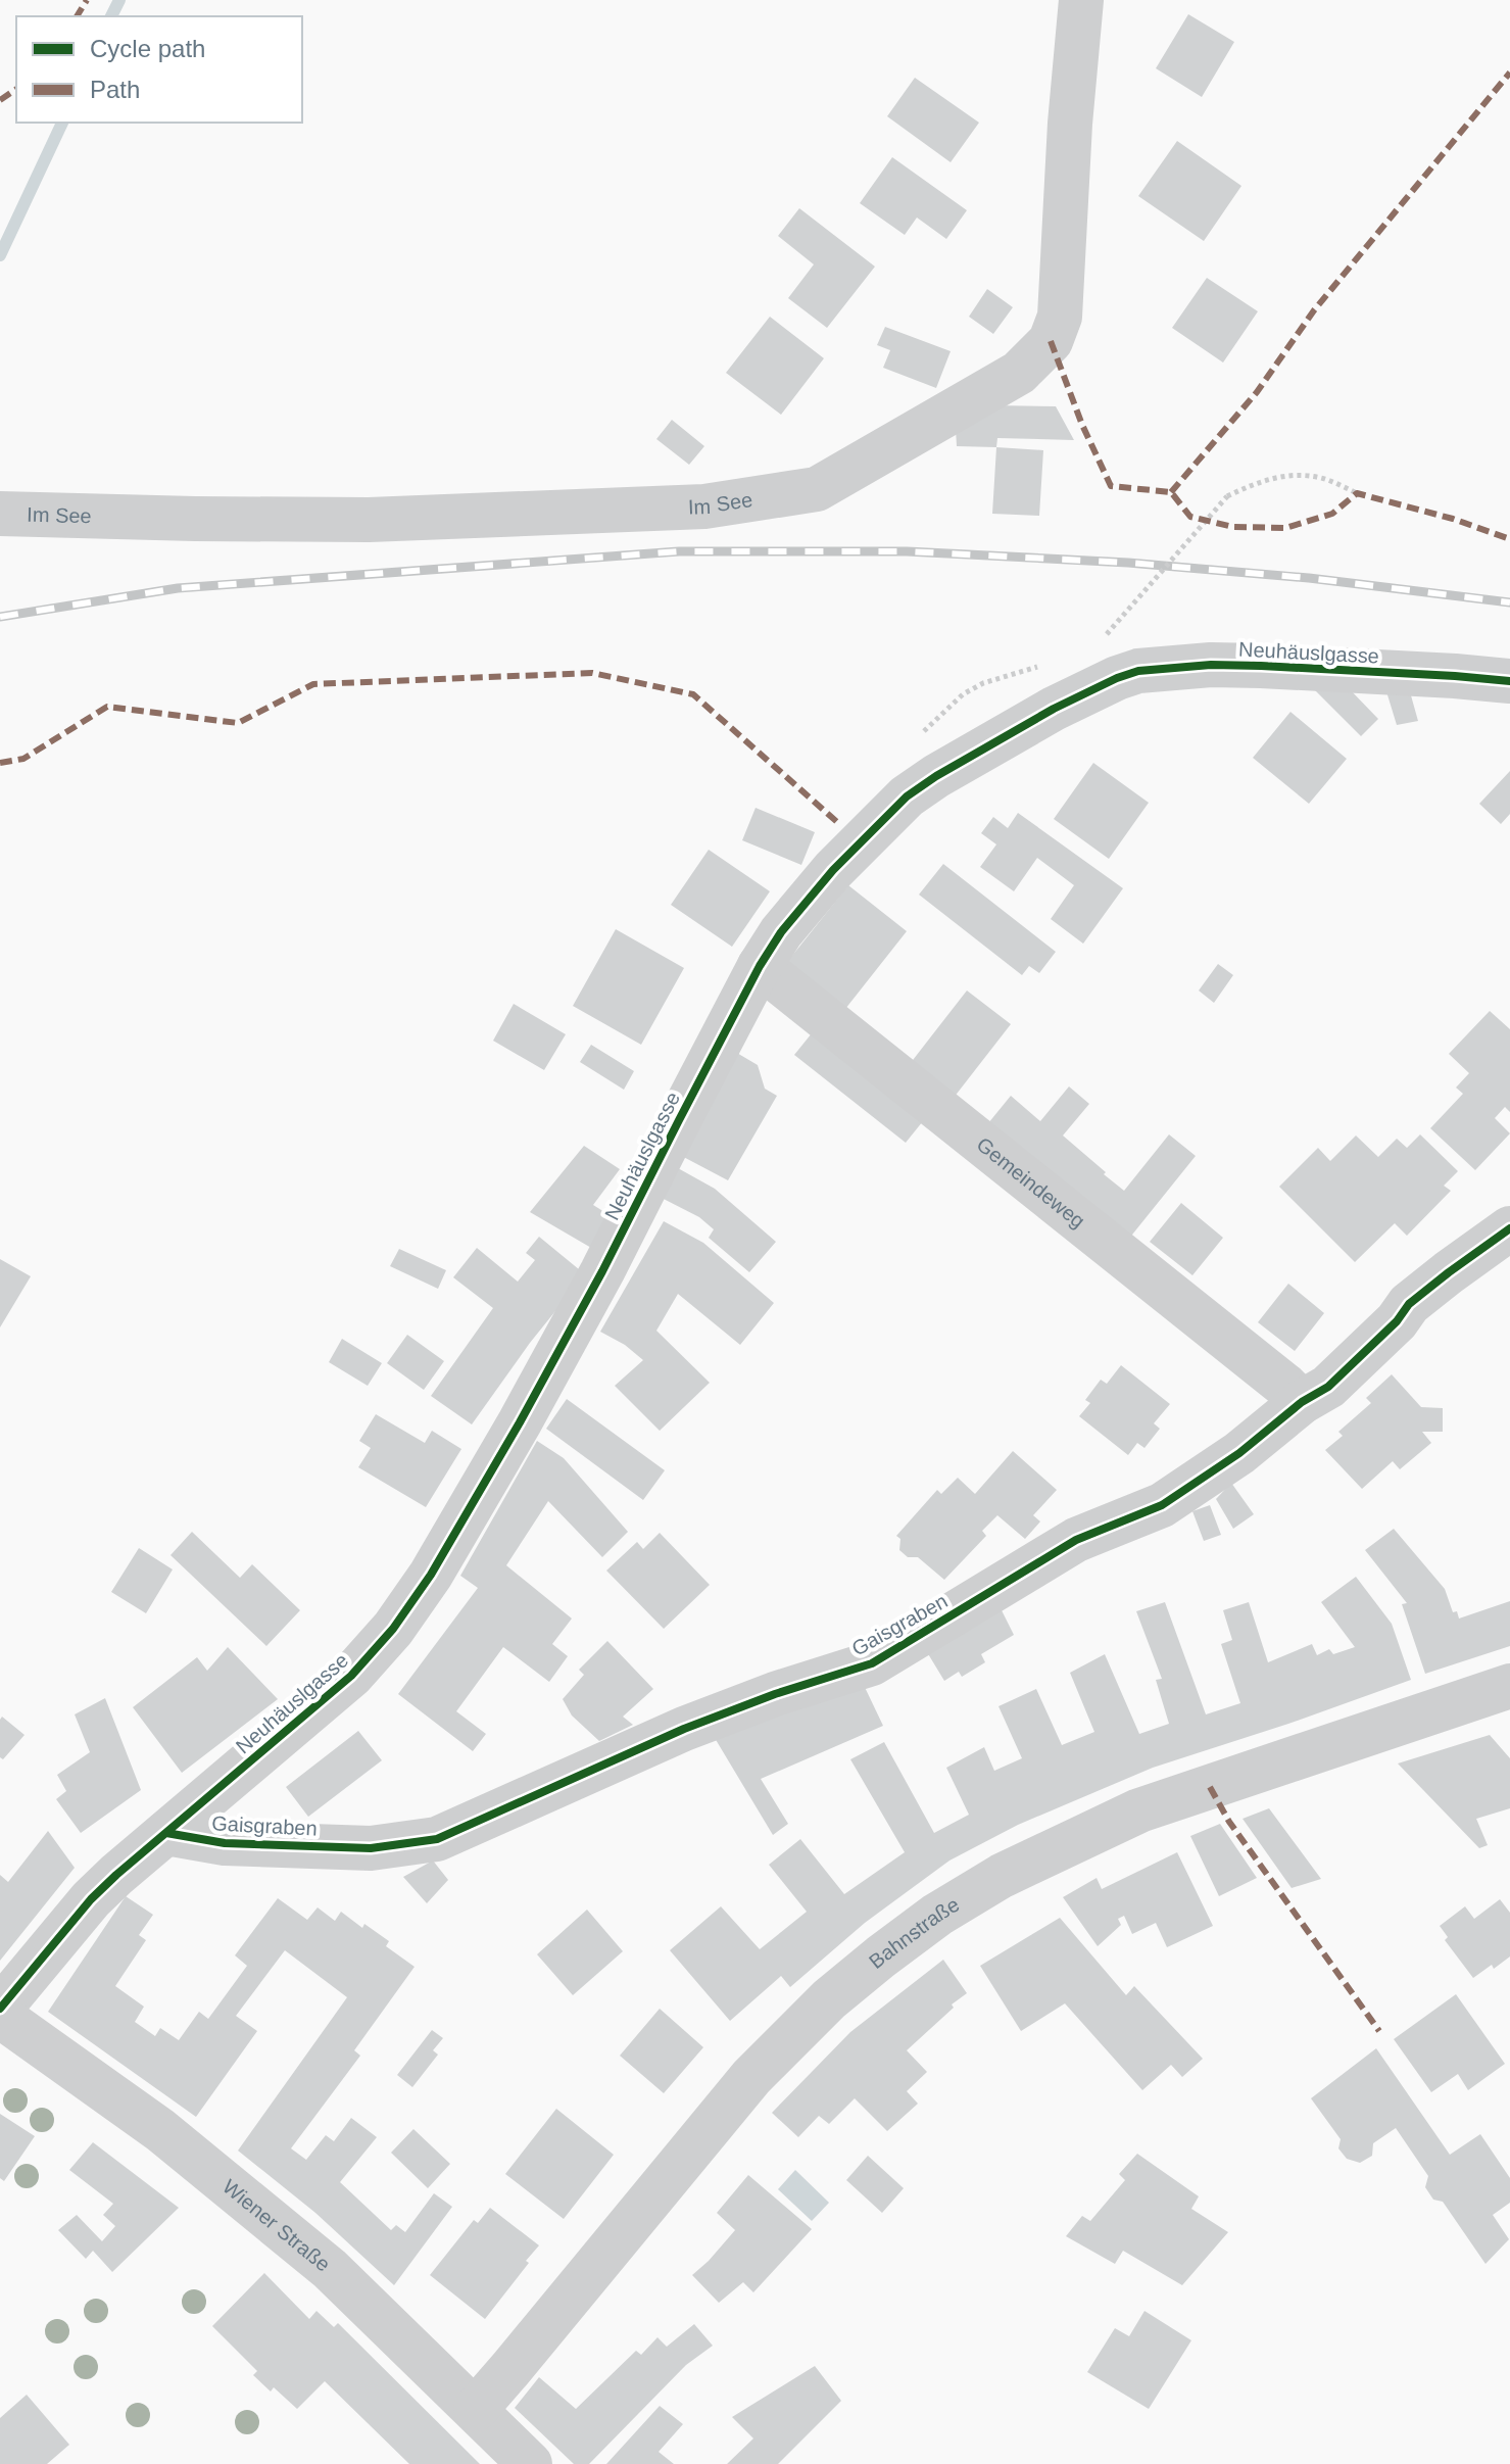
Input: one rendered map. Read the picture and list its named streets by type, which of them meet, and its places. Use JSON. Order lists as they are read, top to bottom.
{
  "streets": {
    "street": [
      "Im See",
      "Neuhäuslgasse",
      "Gemeindeweg",
      "Gaisgraben",
      "Bahnstraße",
      "Wiener Straße"
    ]
  },
  "crossings": [
    ["Neuhäuslgasse", "Gemeindeweg"],
    ["Neuhäuslgasse", "Gaisgraben"],
    ["Gemeindeweg", "Gaisgraben"],
    ["Bahnstraße", "Wiener Straße"]
  ],
  "legend": ["Cycle path", "Path"]
}
